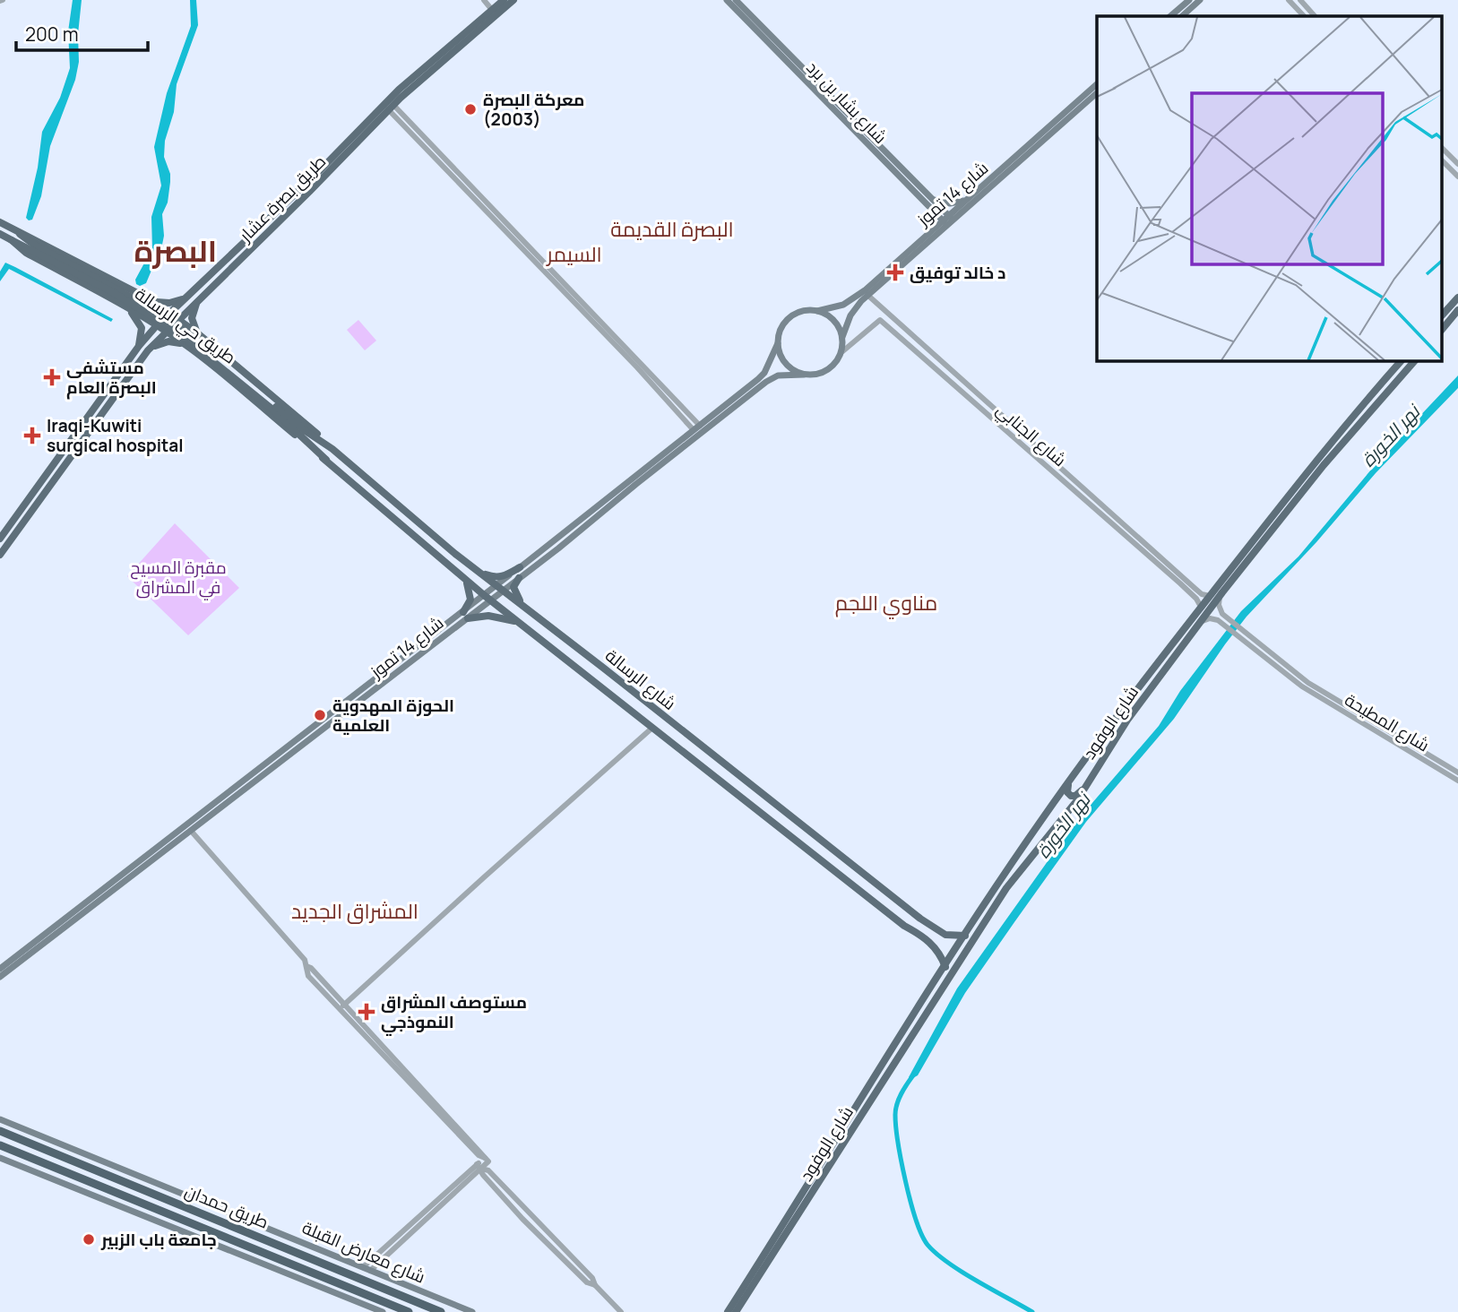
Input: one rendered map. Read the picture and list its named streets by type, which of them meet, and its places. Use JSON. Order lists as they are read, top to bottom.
{
  "streets": {
    "highway": ["طريق حمدان"],
    "main road": [
      "شارع بشار بن برد",
      "شارع 14 تموز",
      "طريق بصرة عشار",
      "طريق حي الرسالة",
      "شارع الرسالة",
      "شارع الوفود",
      "شارع معارض القبلة"
    ],
    "street": ["شارع الجنابي", "شارع المطيحة"]
  },
  "crossings": [
    ["شارع بشار بن برد", "شارع 14 تموز"],
    ["شارع 14 تموز", "طريق حي الرسالة"],
    ["شارع 14 تموز", "شارع الجنابي"],
    ["شارع 14 تموز", "شارع الرسالة"],
    ["طريق بصرة عشار", "طريق حي الرسالة"],
    ["طريق حي الرسالة", "شارع الرسالة"],
    ["شارع الجنابي", "شارع الوفود"],
    ["شارع الرسالة", "شارع الوفود"]
  ],
  "districts": [
    "البصرة القديمة",
    "البصرة",
    "السيمر",
    "مناوي اللجم",
    "المشراق الجديد"
  ],
  "water": ["نهر الخورة"],
  "parks": ["مقبرة المسيح في المشراق"],
  "places": {
    "other": ["معركة البصرة (2003)", "الحوزة المهدوية العلمية", "جامعة باب الزبير"],
    "health": [
      "د خالد توفيق",
      "مستشفى البصرة العام",
      "Iraqi-Kuwiti surgical hospital",
      "مستوصف المشراق النموذجي"
    ]
  },
  "scale_bar": "200 m"
}
